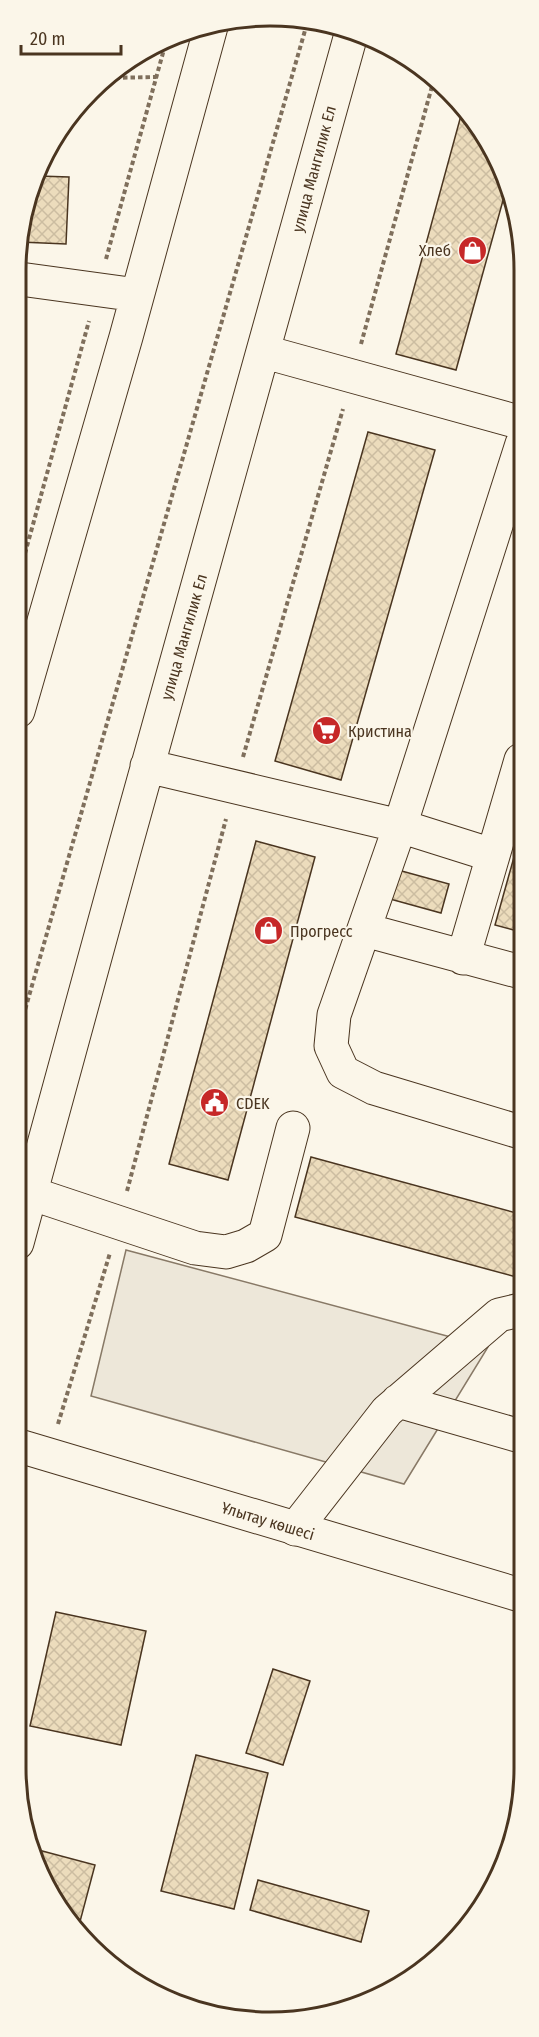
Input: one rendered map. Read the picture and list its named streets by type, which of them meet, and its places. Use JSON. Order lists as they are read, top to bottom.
{
  "streets": {
    "street": ["улица Мангилик Ел", "Ұлытау көшесі"]
  },
  "places": {
    "shop": ["Хлеб", "Прогресс"],
    "supermarket": ["Кристина"],
    "public building": ["CDEK"]
  },
  "scale_bar": "20 m"
}
